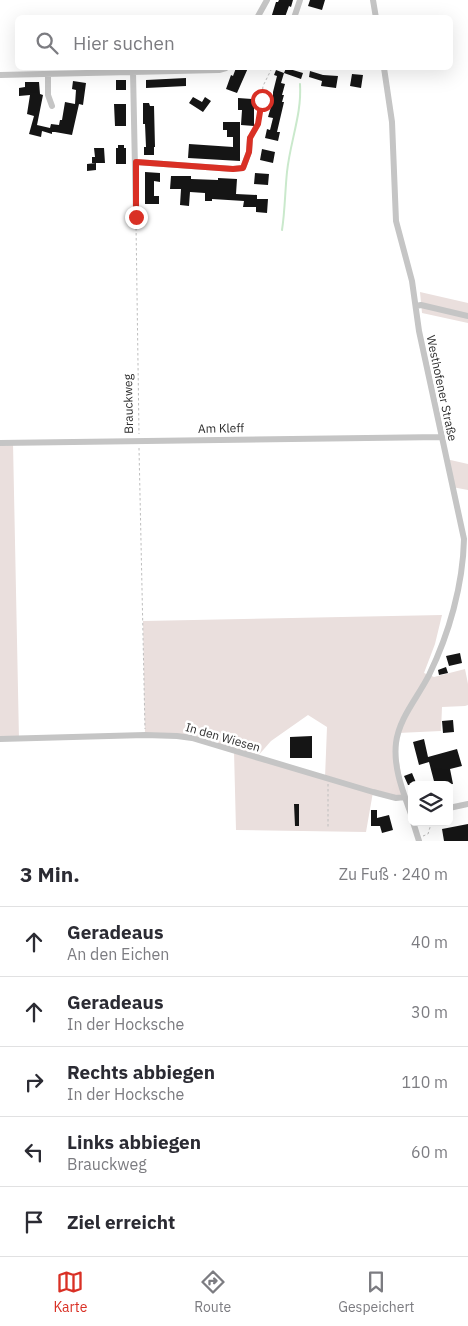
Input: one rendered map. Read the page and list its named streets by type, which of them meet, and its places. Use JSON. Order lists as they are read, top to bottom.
{
  "streets": {
    "street": ["Westhofener Straße", "Am Kleff", "In den Wiesen"],
    "path": ["Brauckweg"]
  },
  "crossings": [
    ["Westhofener Straße", "Am Kleff"],
    ["Westhofener Straße", "In den Wiesen"],
    ["Brauckweg", "Am Kleff"],
    ["Brauckweg", "In den Wiesen"]
  ],
  "page": {
    "search": "Hier suchen",
    "heading": ["3 Min.", "Zu Fuß · 240 m"],
    "list": [
      ["Geradeaus", "An den Eichen", "40 m"],
      ["Geradeaus", "In der Hocksche", "30 m"],
      ["Rechts abbiegen", "In der Hocksche", "110 m"],
      ["Links abbiegen", "Brauckweg", "60 m"],
      "Ziel erreicht"
    ],
    "nav": ["Karte", "Route", "Gespeichert"]
  }
}
